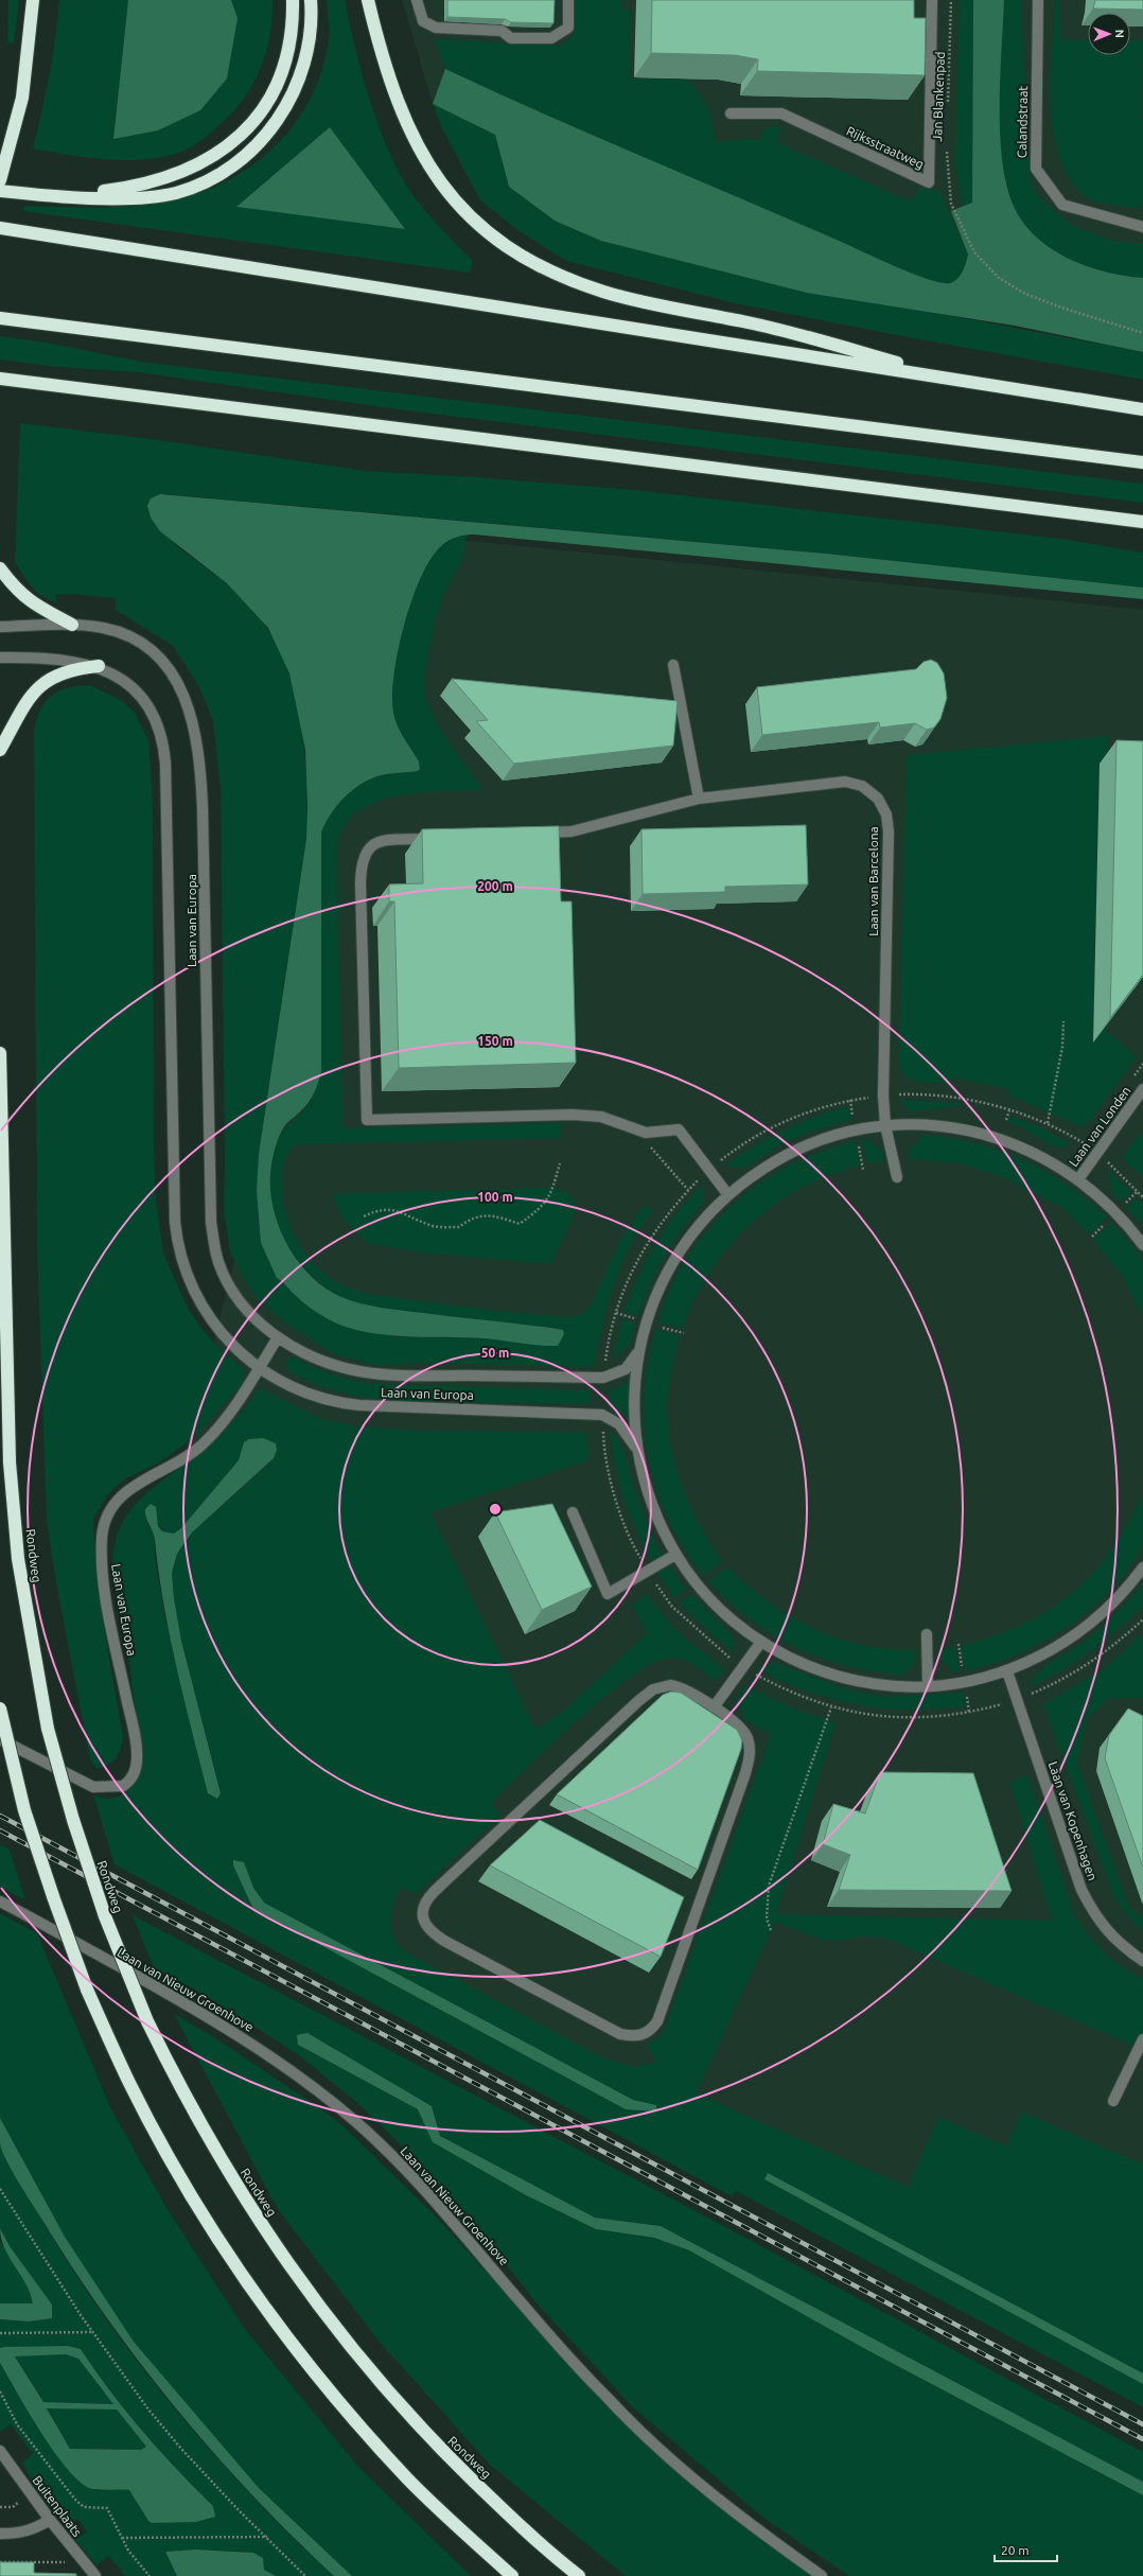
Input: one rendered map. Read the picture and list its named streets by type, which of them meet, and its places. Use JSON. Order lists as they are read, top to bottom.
{
  "streets": {
    "highway": ["Rondweg"],
    "street": [
      "Calandstraat",
      "Rijksstraatweg",
      "Laan van Barcelona",
      "Laan van Europa",
      "Laan van Londen",
      "Laan van Kopenhagen",
      "Laan van Nieuw Groenhove",
      "Buitenplaats"
    ],
    "path": ["Jan Blankenpad"]
  },
  "crossings": [
    ["Laan van Barcelona", "Laan van Europa"],
    ["Laan van Europa", "Laan van Londen"],
    ["Laan van Europa", "Laan van Kopenhagen"]
  ],
  "scale_bar": "20 m",
  "north": "right",
  "rings": [
    "200 m",
    "150 m",
    "100 m",
    "50 m"
  ]
}
